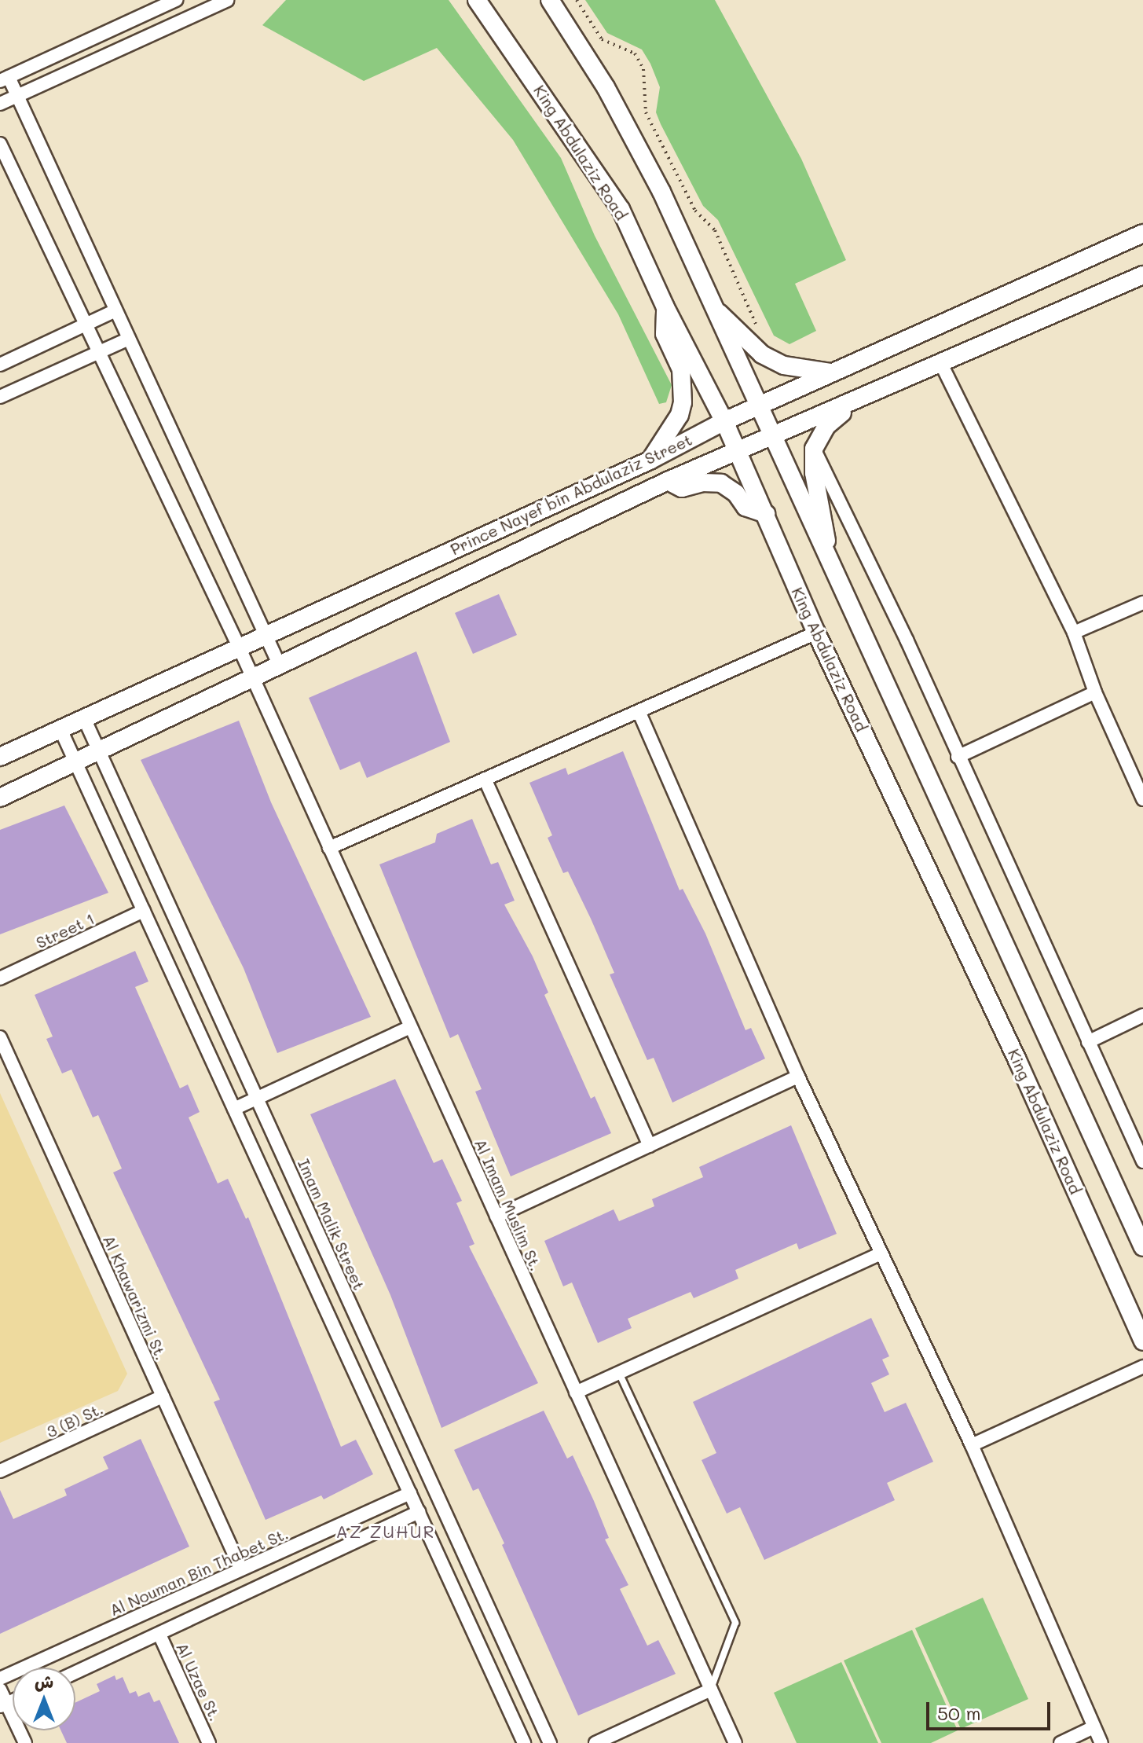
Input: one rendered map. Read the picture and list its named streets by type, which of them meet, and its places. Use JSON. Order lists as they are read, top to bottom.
{
  "streets": {
    "main road": ["King Abdulaziz Road", "Prince Nayef bin Abdulaziz Street"],
    "street": [
      "Street 1",
      "Al Imam Muslim St.",
      "Imam Malik Street",
      "Al Khawarizmi St.",
      "3 (B) St.",
      "Al Nouman Bin Thabet St.",
      "Al Uzae St."
    ]
  },
  "crossings": [
    ["King Abdulaziz Road", "Prince Nayef bin Abdulaziz Street"],
    ["Prince Nayef bin Abdulaziz Street", "Al Imam Muslim St."],
    ["Prince Nayef bin Abdulaziz Street", "Imam Malik Street"],
    ["Al Khawarizmi St.", "3 (B) St."],
    ["Al Khawarizmi St.", "Al Nouman Bin Thabet St."]
  ],
  "districts": ["AZ ZUHUR"],
  "scale_bar": "50 m",
  "north": "top"
}
